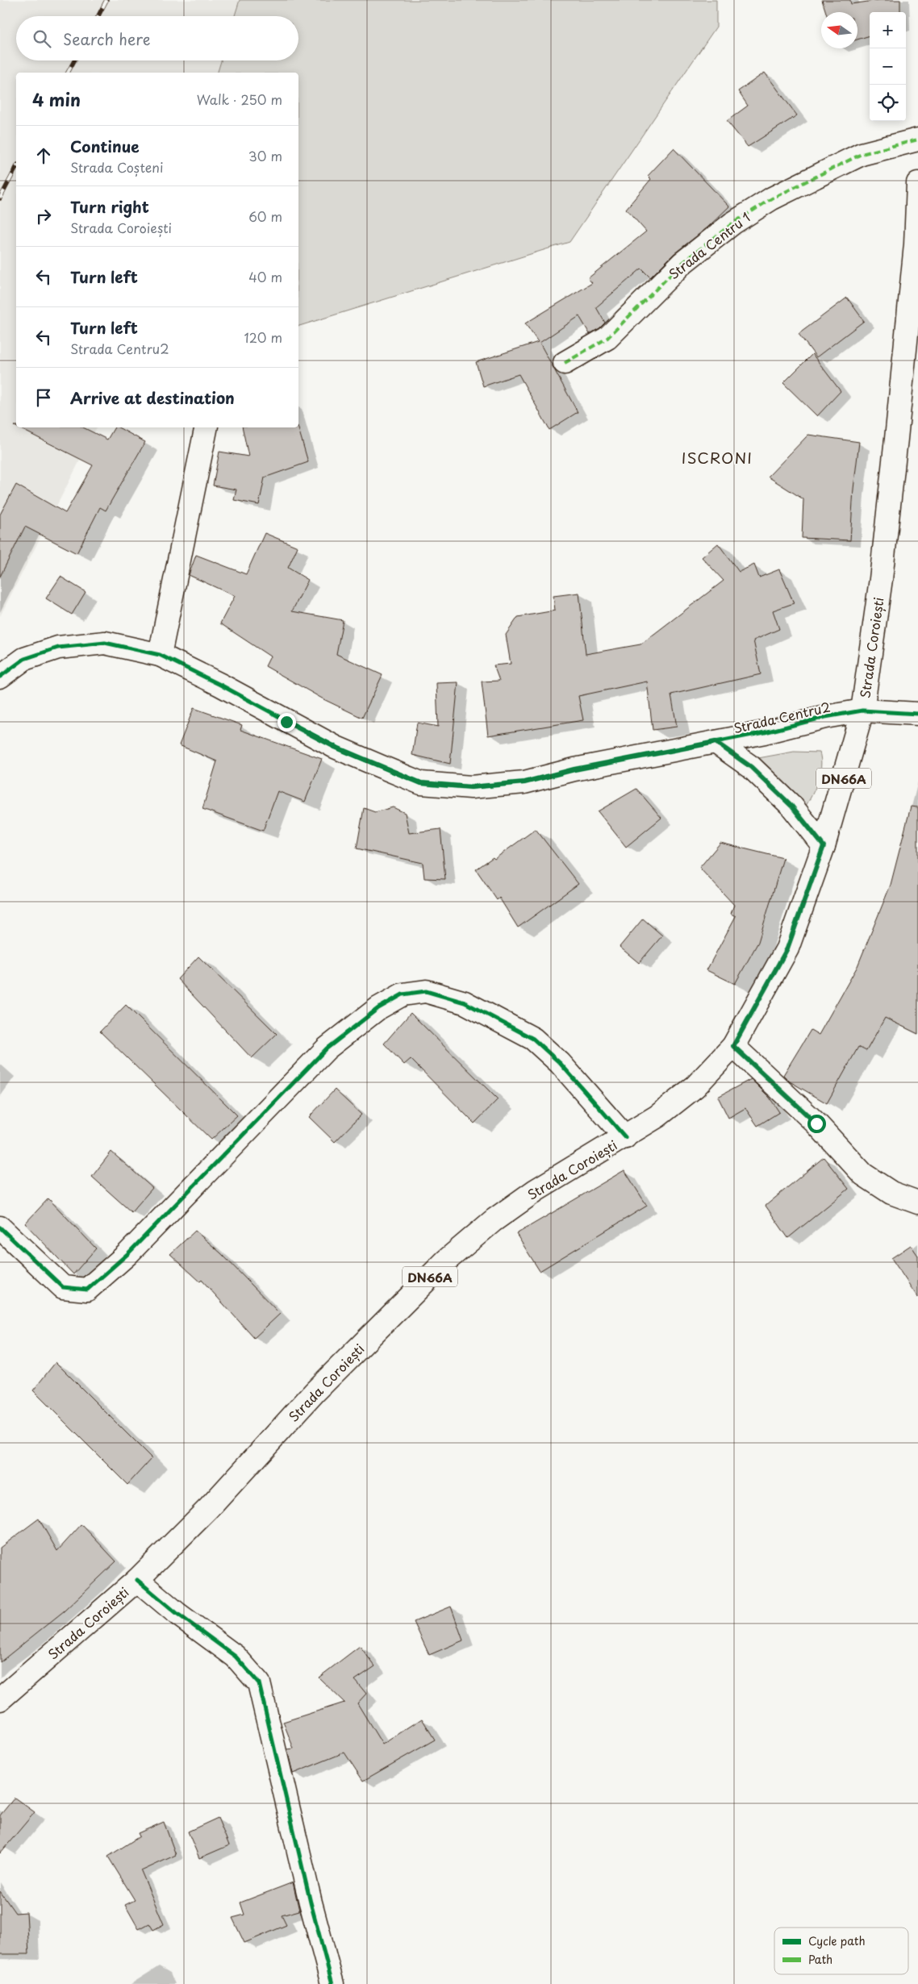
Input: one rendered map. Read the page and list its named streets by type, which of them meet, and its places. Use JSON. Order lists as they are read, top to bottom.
{
  "streets": {
    "street": [
      "Strada Centru 1",
      "Strada Coroiești",
      "Strada Centru2",
      "DN66A"
    ]
  },
  "crossings": [
    ["Strada Coroiești", "Strada Centru2"]
  ],
  "districts": ["ISCRONI"],
  "legend": ["Cycle path", "Path"],
  "north": "left",
  "page": {
    "map_buttons": ["+", "−"],
    "search": "Search here",
    "heading": ["4 min", "Walk · 250 m"],
    "list": [
      ["Continue", "Strada Coșteni", "30 m"],
      ["Turn right", "Strada Coroiești", "60 m"],
      ["Turn left", "40 m"],
      ["Turn left", "Strada Centru2", "120 m"],
      "Arrive at destination"
    ]
  }
}
